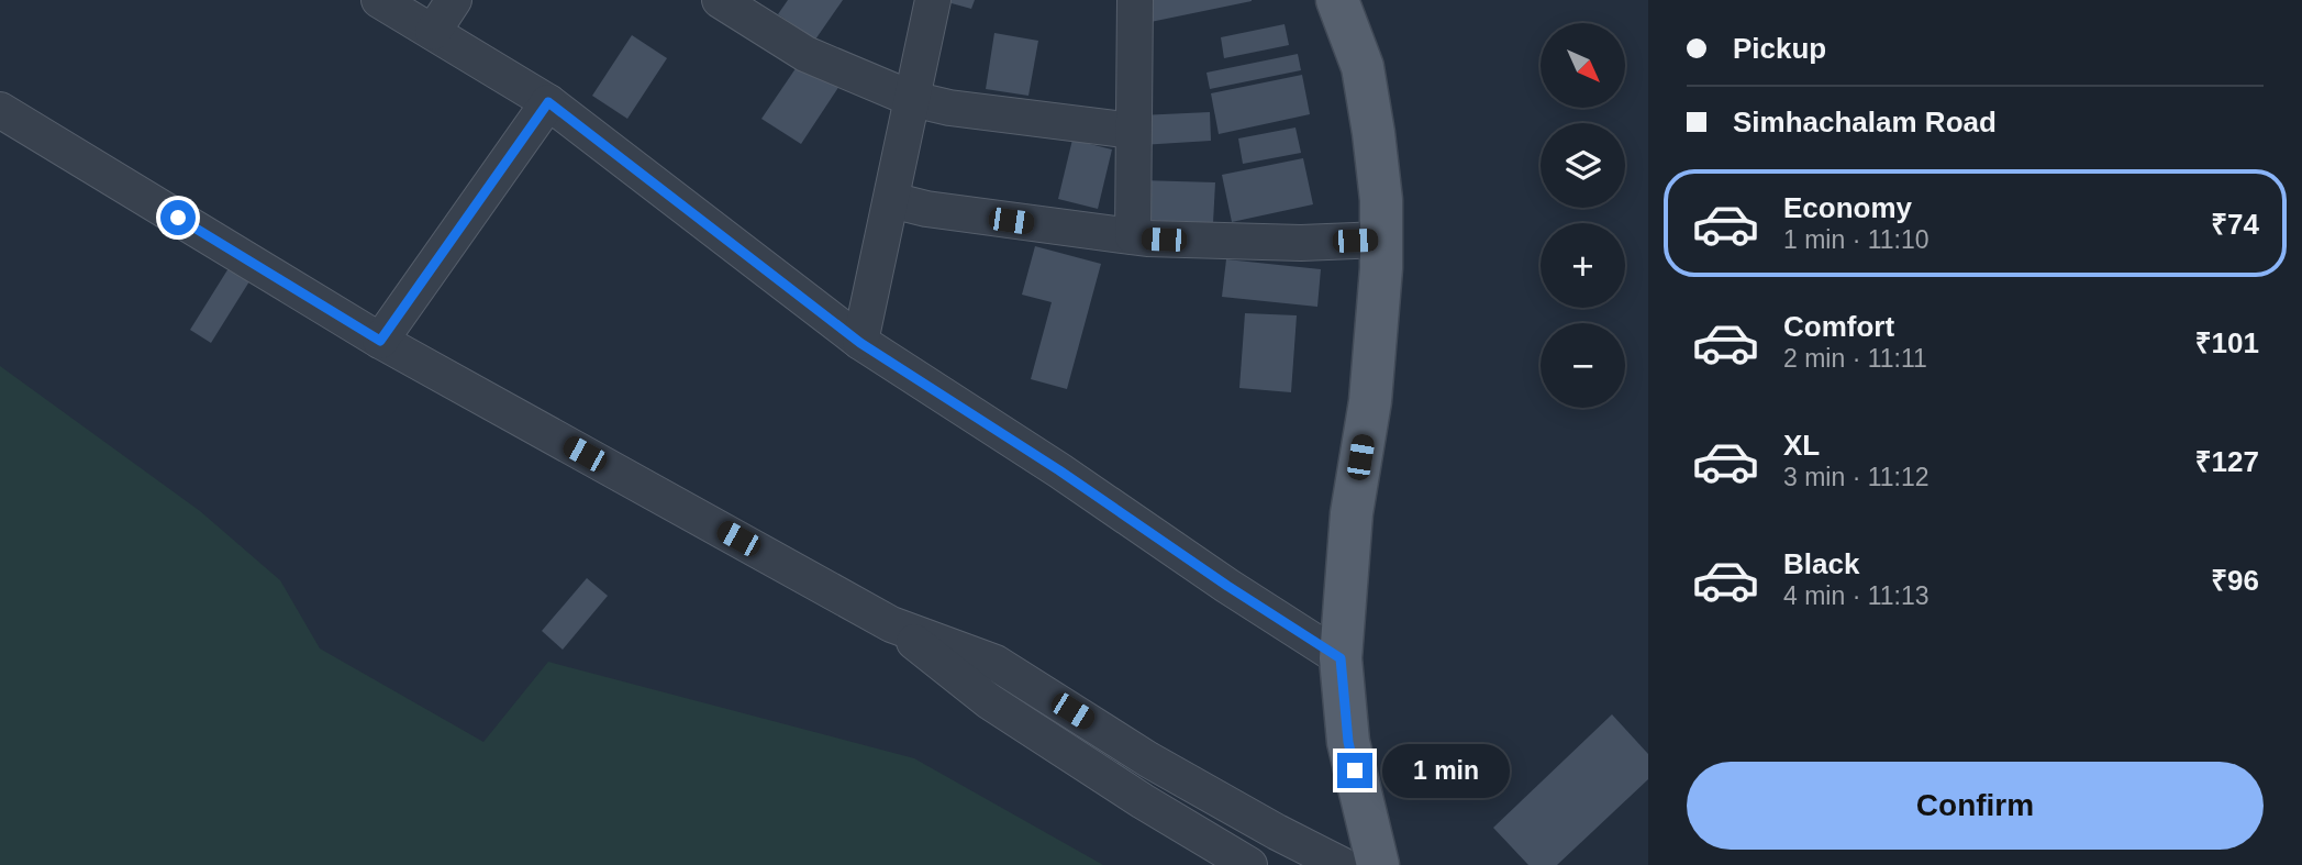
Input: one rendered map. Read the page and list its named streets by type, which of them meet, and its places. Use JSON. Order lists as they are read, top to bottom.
{
  "north": "bottom right",
  "page": {
    "banner": ["Pickup", "Simhachalam Road"],
    "map_buttons": ["+", "−"],
    "list": [
      {
        "name": "Economy",
        "note": "1 min · 11:10",
        "value": "₹74"
      },
      {
        "name": "Comfort",
        "note": "2 min · 11:11",
        "value": "₹101"
      },
      {
        "name": "XL",
        "note": "3 min · 11:12",
        "value": "₹127"
      },
      {
        "name": "Black",
        "note": "4 min · 11:13",
        "value": "₹96"
      }
    ],
    "bubble": "1 min",
    "buttons": "Confirm"
  }
}
